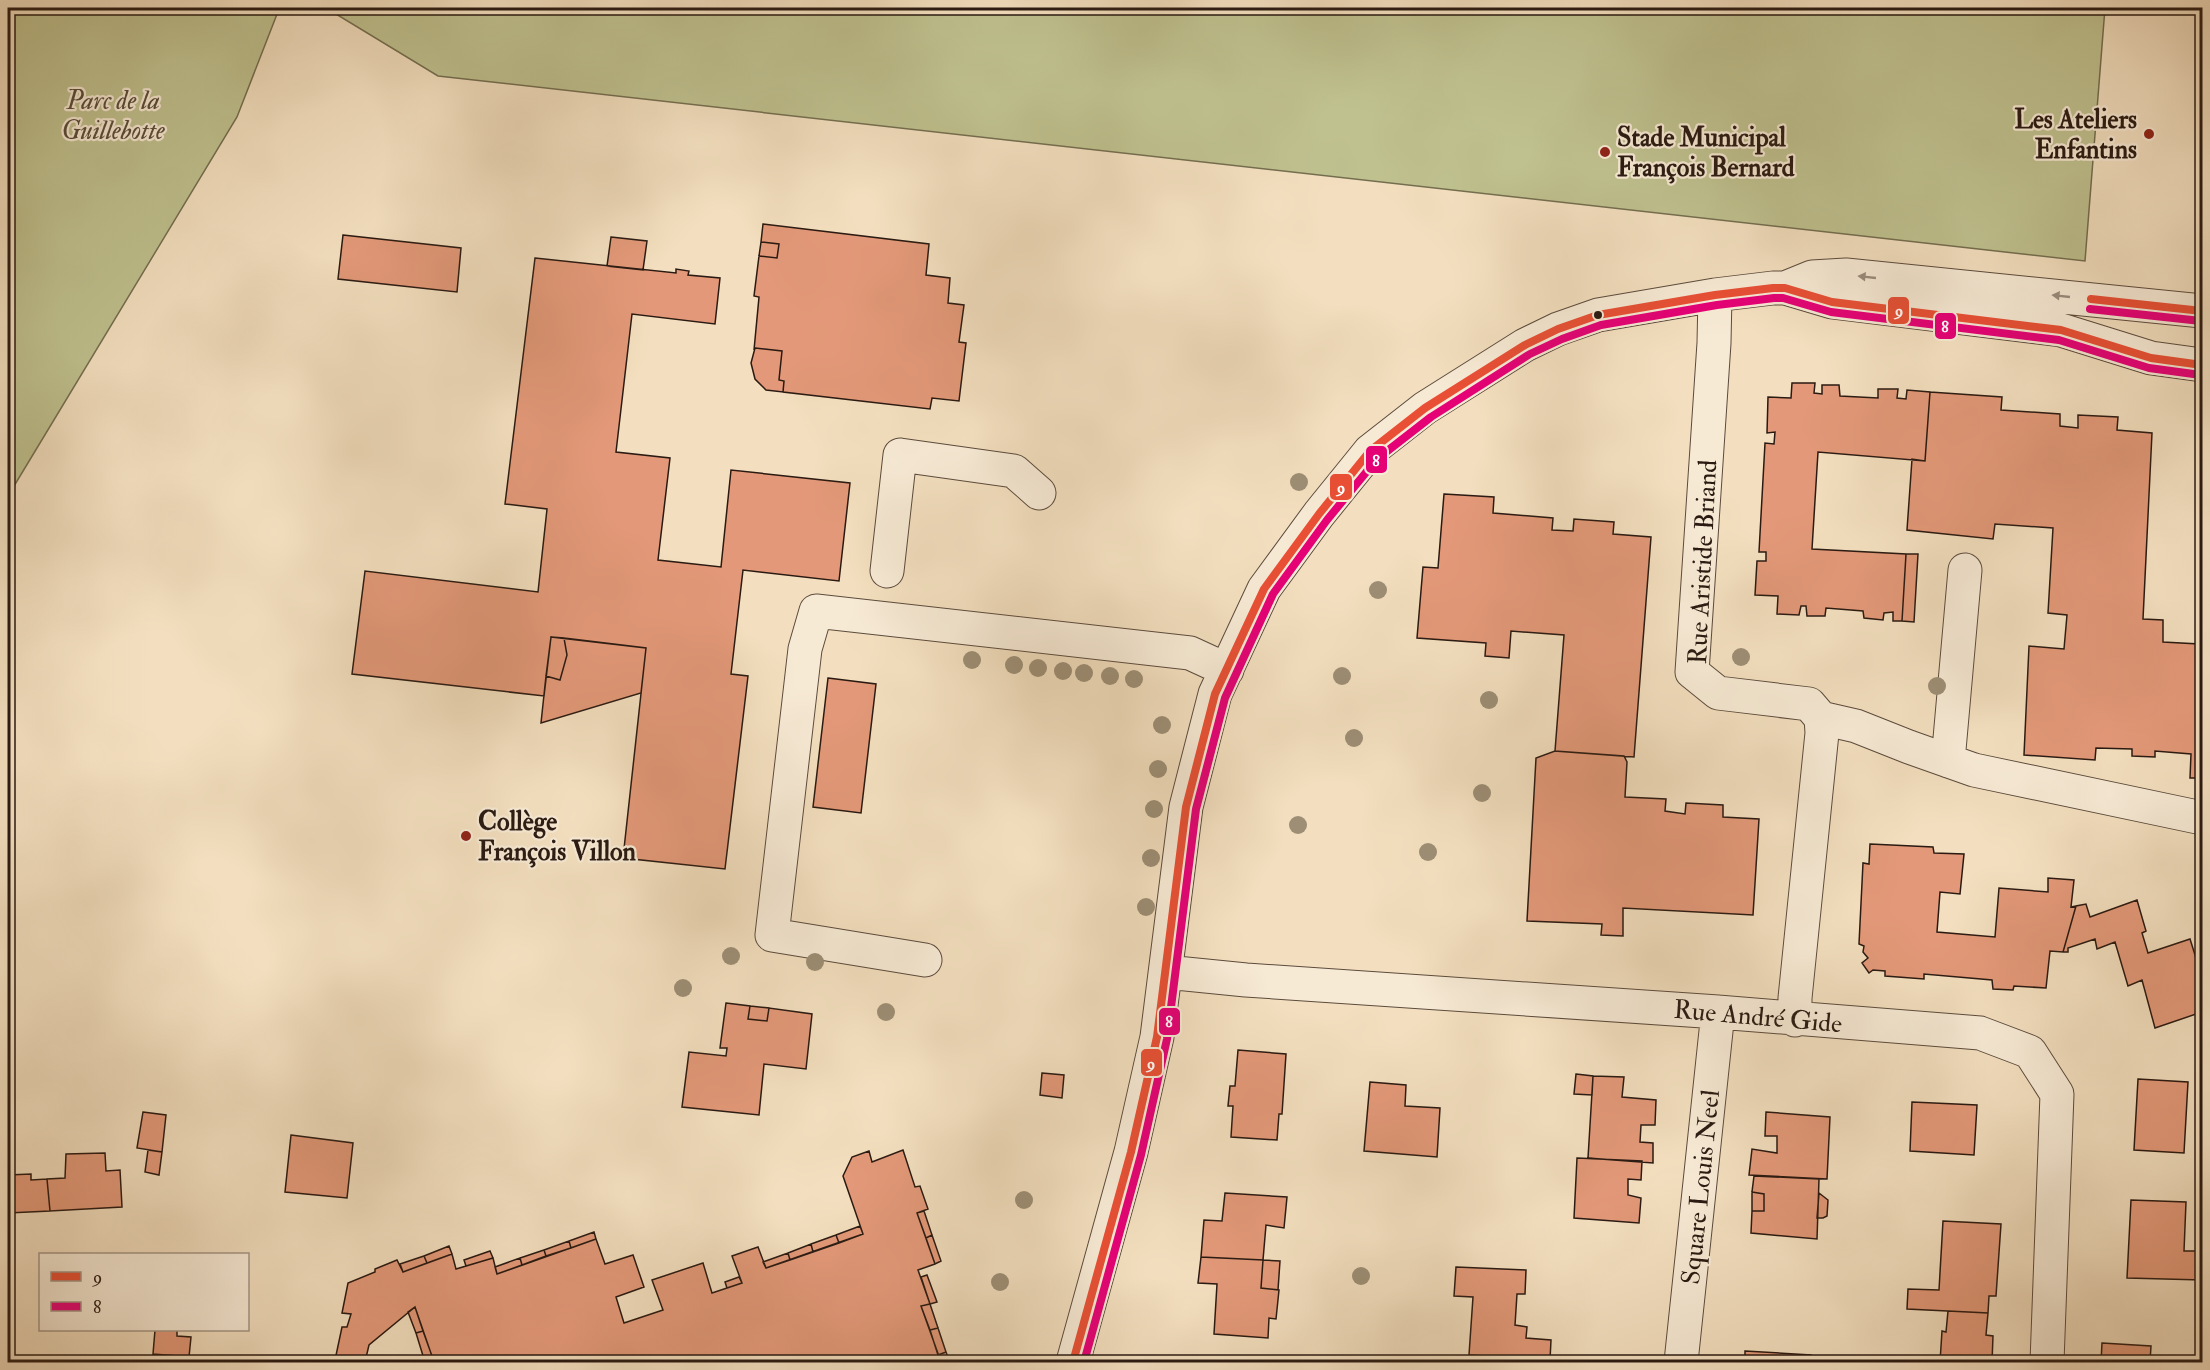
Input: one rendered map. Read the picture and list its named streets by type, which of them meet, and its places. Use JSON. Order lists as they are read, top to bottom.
{
  "streets": {
    "street": ["Rue Aristide Briand", "Rue André Gide", "Square Louis Neel"]
  },
  "crossings": [
    ["Rue André Gide", "Square Louis Neel"]
  ],
  "parks": ["Parc de la Guillebotte"],
  "places": ["Les Ateliers Enfantins", "Stade Municipal François Bernard", "Collège François Villon"],
  "lines": ["transit line 9", "transit line 8"],
  "legend": ["9", "8"]
}
